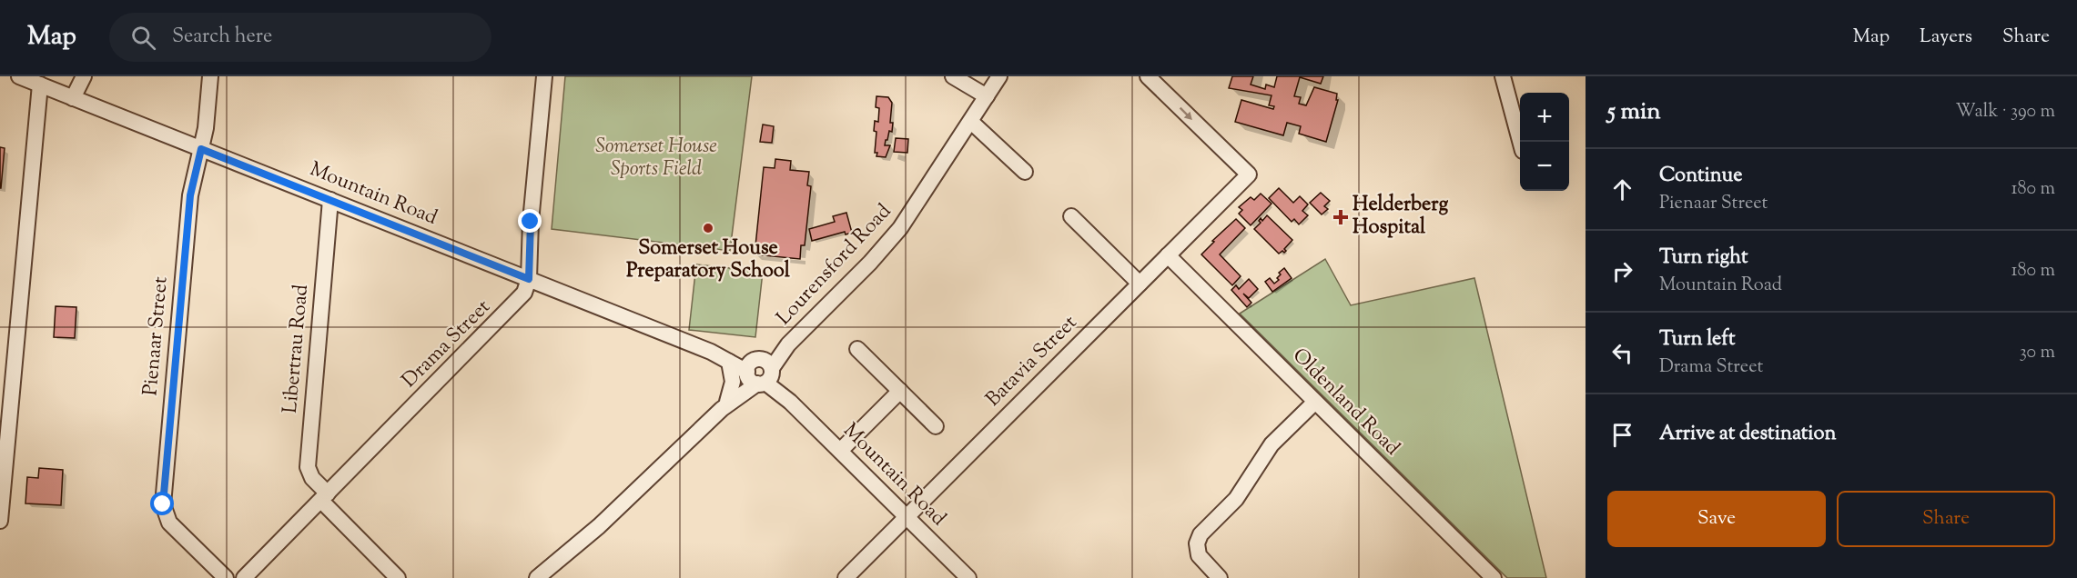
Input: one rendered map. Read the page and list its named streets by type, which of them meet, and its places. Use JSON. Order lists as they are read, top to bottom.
{
  "streets": {
    "street": [
      "Mountain Road",
      "Lourensford Road",
      "Pienaar Street",
      "Drama Street",
      "Libertrau Road",
      "Batavia Street",
      "Oldenland Road"
    ]
  },
  "crossings": [
    ["Mountain Road", "Lourensford Road"],
    ["Mountain Road", "Pienaar Street"],
    ["Mountain Road", "Drama Street"],
    ["Mountain Road", "Libertrau Road"],
    ["Mountain Road", "Batavia Street"],
    ["Drama Street", "Libertrau Road"],
    ["Batavia Street", "Oldenland Road"]
  ],
  "parks": ["Somerset House Sports Field"],
  "places": {
    "health": ["Helderberg Hospital"],
    "other": ["Somerset House Preparatory School"]
  },
  "page": {
    "header": "Map",
    "search": "Search here",
    "nav": ["Map", "Layers", "Share"],
    "heading": ["5 min", "Walk · 390 m"],
    "map_buttons": ["+", "−"],
    "list": [
      ["Continue", "Pienaar Street", "180 m"],
      ["Turn right", "Mountain Road", "180 m"],
      ["Turn left", "Drama Street", "30 m"],
      "Arrive at destination"
    ],
    "buttons": ["Save", "Share"]
  }
}
